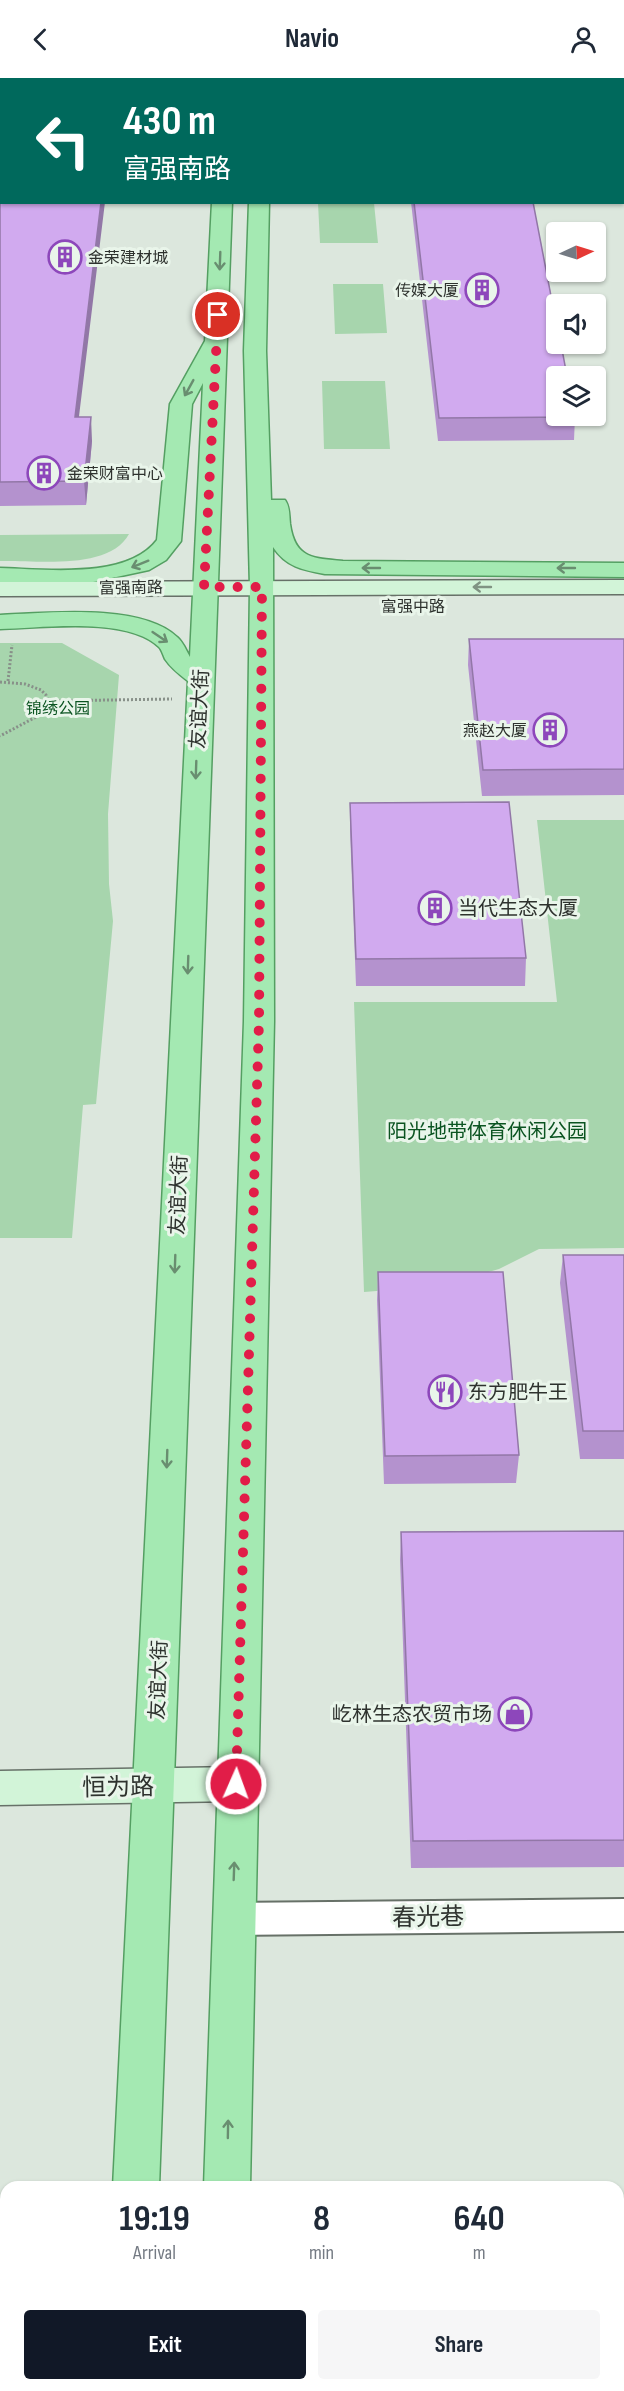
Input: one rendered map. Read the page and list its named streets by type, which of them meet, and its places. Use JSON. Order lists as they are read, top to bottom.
{
  "streets": {
    "main road": [
      "富强南路",
      "富强中路",
      "友谊大街",
      "恒为路"
    ],
    "street": ["春光巷"]
  },
  "crossings": [
    ["富强南路", "富强中路"],
    ["富强南路", "友谊大街"],
    ["富强中路", "友谊大街"],
    ["友谊大街", "恒为路"]
  ],
  "parks": ["锦绣公园", "阳光地带体育休闲公园"],
  "places": {
    "building": [
      "金荣建材城",
      "传媒大厦",
      "金荣财富中心",
      "燕赵大厦",
      "当代生态大厦"
    ],
    "restaurant": ["东方肥牛王"],
    "shop": ["屹林生态农贸市场"]
  },
  "north": "right",
  "page": {
    "header": "Navio",
    "turn": ["430 m", "富强南路"],
    "eta": [
      "19:19",
      "Arrival",
      "8",
      "min",
      "640",
      "m"
    ],
    "buttons": ["Exit", "Share"]
  }
}
